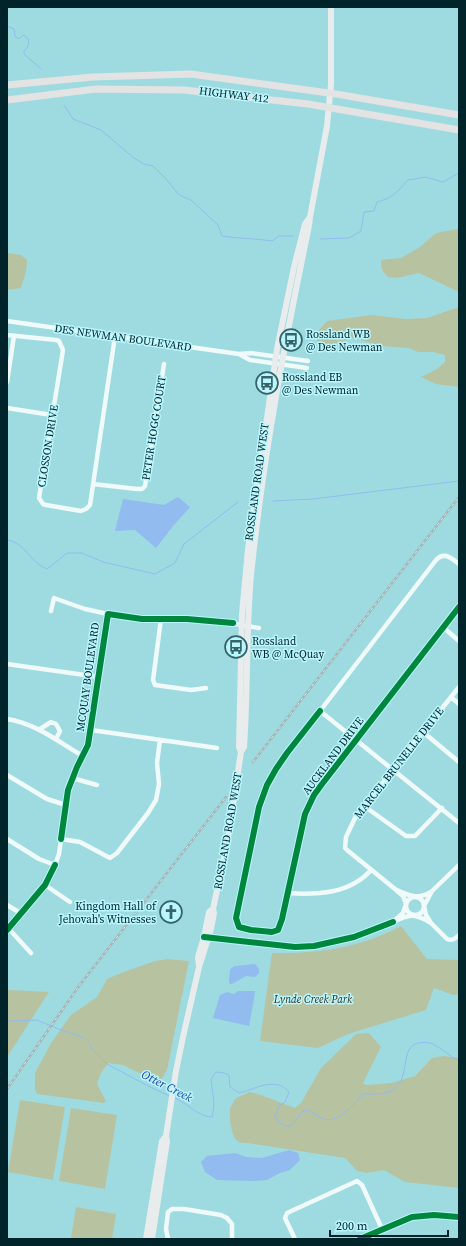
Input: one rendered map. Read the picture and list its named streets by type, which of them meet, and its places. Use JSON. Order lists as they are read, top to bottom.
{
  "streets": {
    "highway": ["HIGHWAY 412"],
    "main road": ["ROSSLAND ROAD WEST"],
    "street": [
      "DES NEWMAN BOULEVARD",
      "PETER HOGG COURT",
      "CLOSSON DRIVE",
      "MCQUAY BOULEVARD",
      "AUCKLAND DRIVE",
      "MARCEL BRUNELLE DRIVE"
    ]
  },
  "crossings": [
    ["DES NEWMAN BOULEVARD", "CLOSSON DRIVE"],
    ["DES NEWMAN BOULEVARD", "ROSSLAND ROAD WEST"],
    ["PETER HOGG COURT", "CLOSSON DRIVE"],
    ["ROSSLAND ROAD WEST", "MCQUAY BOULEVARD"]
  ],
  "water": ["Otter Creek"],
  "parks": ["Lynde Creek Park"],
  "places": {
    "bus stop": ["Rossland WB @ Des Newman", "Rossland EB @ Des Newman", "Rossland WB @ McQuay"],
    "church": ["Kingdom Hall of Jehovah's Witnesses"]
  },
  "scale_bar": "200 m"
}
